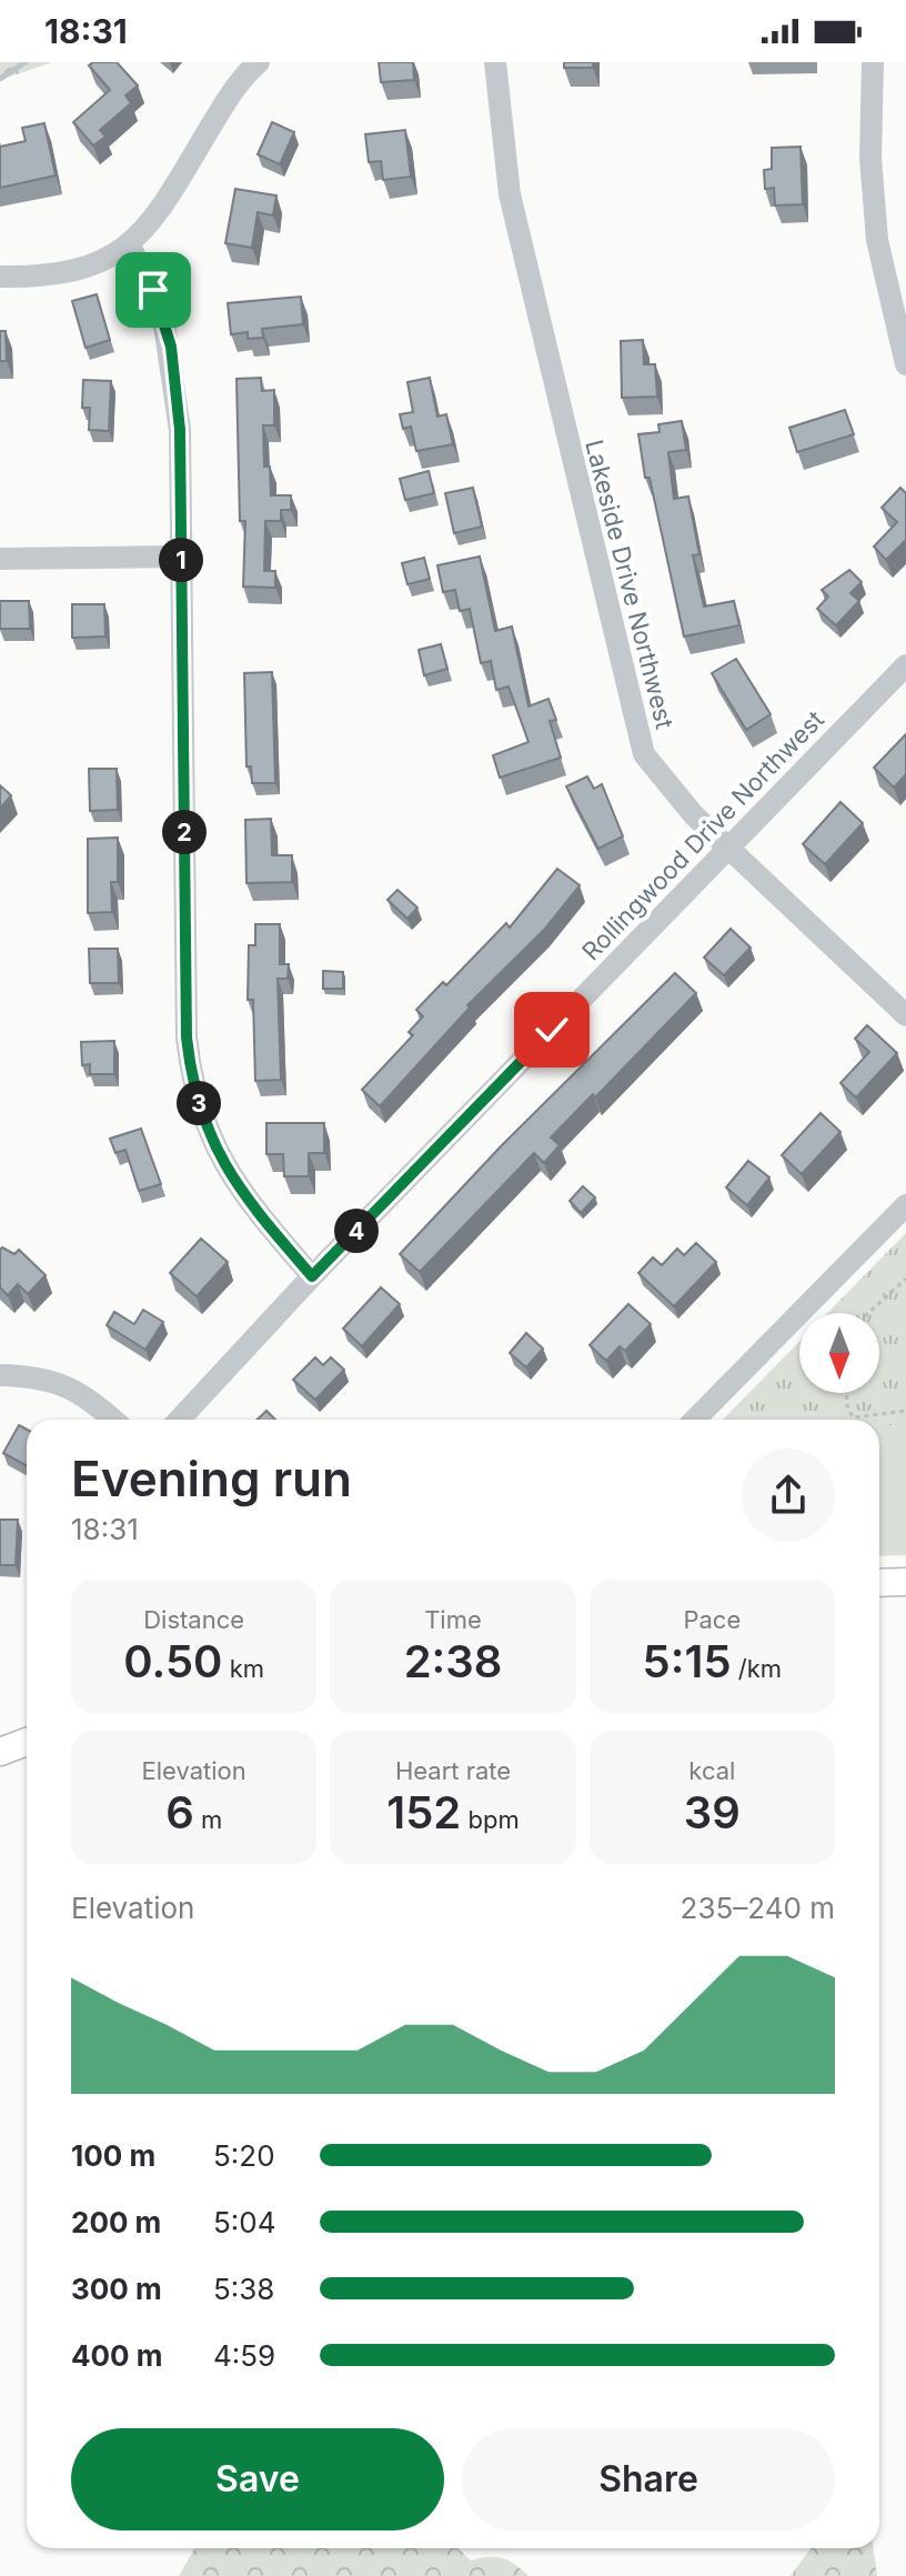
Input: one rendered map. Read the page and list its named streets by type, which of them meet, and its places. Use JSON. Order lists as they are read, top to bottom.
{
  "streets": {
    "street": ["Lakeside Drive Northwest", "Rollingwood Drive Northwest"]
  },
  "crossings": [
    ["Lakeside Drive Northwest", "Rollingwood Drive Northwest"]
  ],
  "north": "bottom",
  "page": {
    "status": "18:31",
    "pins": [
      "1",
      "2",
      "3",
      "4"
    ],
    "heading": ["Evening run", "18:31"],
    "stats": [
      ["Distance", "0.50 km"],
      ["Time", "2:38"],
      ["Pace", "5:15 /km"],
      ["Elevation", "6 m"],
      ["Heart rate", "152 bpm"],
      ["kcal", "39"]
    ],
    "chart": ["Elevation", "235–240 m"],
    "list": [
      {
        "name": "100 m",
        "note": "5:20"
      },
      {
        "name": "200 m",
        "note": "5:04"
      },
      {
        "name": "300 m",
        "note": "5:38"
      },
      {
        "name": "400 m",
        "note": "4:59"
      }
    ],
    "buttons": ["Save", "Share"]
  }
}
